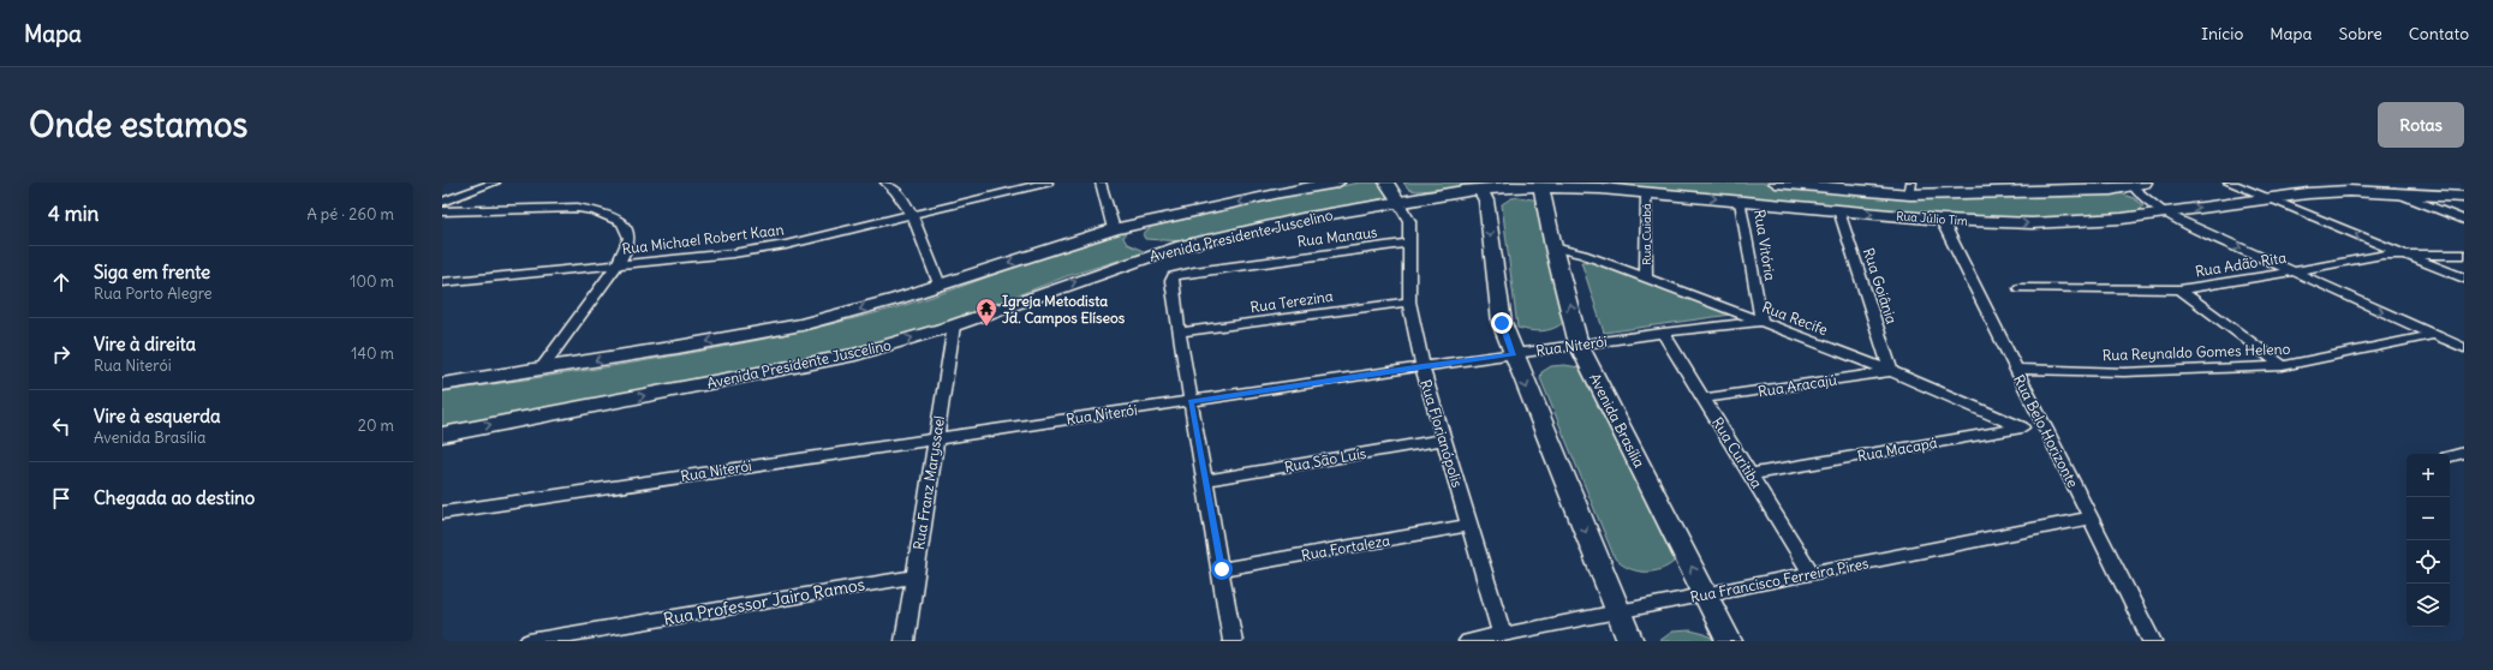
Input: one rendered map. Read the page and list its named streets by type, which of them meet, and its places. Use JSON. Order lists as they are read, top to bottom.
{
  "streets": {
    "main road": ["Rua Júlio Tim", "Avenida Presidente Juscelino", "Avenida Brasília"],
    "street": [
      "Rua Cuiabá",
      "Rua Manaus",
      "Rua Michael Robert Kaan",
      "Rua Vitória",
      "Rua Adão Rita",
      "Rua Goiânia",
      "Rua Terezina",
      "Rua Recife",
      "Rua Niterói",
      "Rua Reynaldo Gomes Heleno",
      "Rua Aracajú",
      "Rua Belo Horizonte",
      "Rua Florianópolis",
      "Rua Macapá",
      "Rua Curitiba",
      "Rua São Luís",
      "Rua Franz Maryssael",
      "Rua Fortaleza",
      "Rua Francisco Ferreira Pires",
      "Rua Professor Jairo Ramos"
    ]
  },
  "crossings": [
    ["Rua Júlio Tim", "Rua Cuiabá"],
    ["Rua Júlio Tim", "Avenida Presidente Juscelino"],
    ["Rua Júlio Tim", "Rua Vitória"],
    ["Rua Júlio Tim", "Rua Goiânia"],
    ["Rua Júlio Tim", "Avenida Brasília"],
    ["Rua Júlio Tim", "Rua Belo Horizonte"],
    ["Rua Júlio Tim", "Rua Florianópolis"],
    ["Rua Cuiabá", "Rua Recife"],
    ["Avenida Presidente Juscelino", "Rua Florianópolis"],
    ["Avenida Presidente Juscelino", "Rua Franz Maryssael"],
    ["Rua Manaus", "Rua Terezina"],
    ["Rua Manaus", "Rua Florianópolis"],
    ["Rua Vitória", "Rua Recife"],
    ["Rua Vitória", "Rua Niterói"],
    ["Rua Goiânia", "Rua Recife"],
    ["Rua Goiânia", "Rua Aracajú"],
    ["Rua Terezina", "Rua Florianópolis"],
    ["Rua Recife", "Rua Niterói"],
    ["Rua Recife", "Rua Aracajú"],
    ["Rua Recife", "Avenida Brasília"],
    ["Rua Recife", "Rua Macapá"],
    ["Rua Niterói", "Avenida Brasília"],
    ["Rua Niterói", "Rua Florianópolis"],
    ["Rua Niterói", "Rua Curitiba"],
    ["Rua Niterói", "Rua Franz Maryssael"],
    ["Rua Reynaldo Gomes Heleno", "Rua Belo Horizonte"],
    ["Rua Aracajú", "Rua Curitiba"],
    ["Avenida Brasília", "Rua Francisco Ferreira Pires"],
    ["Rua Belo Horizonte", "Rua Macapá"],
    ["Rua Belo Horizonte", "Rua Francisco Ferreira Pires"],
    ["Rua Florianópolis", "Rua São Luís"],
    ["Rua Florianópolis", "Rua Fortaleza"],
    ["Rua Florianópolis", "Rua Francisco Ferreira Pires"],
    ["Rua Macapá", "Rua Curitiba"],
    ["Rua Curitiba", "Rua Francisco Ferreira Pires"],
    ["Rua Franz Maryssael", "Rua Professor Jairo Ramos"]
  ],
  "places": {
    "temple": ["Igreja Metodista Jd. Campos Elíseos"]
  },
  "page": {
    "header": "Mapa",
    "nav": [
      "Início",
      "Mapa",
      "Sobre",
      "Contato"
    ],
    "buttons": "Rotas",
    "title": "Onde estamos",
    "heading": ["4 min", "A pé · 260 m"],
    "list": [
      ["Siga em frente", "Rua Porto Alegre", "100 m"],
      ["Vire à direita", "Rua Niterói", "140 m"],
      ["Vire à esquerda", "Avenida Brasília", "20 m"],
      "Chegada ao destino"
    ],
    "map_buttons": ["+", "−"]
  }
}
